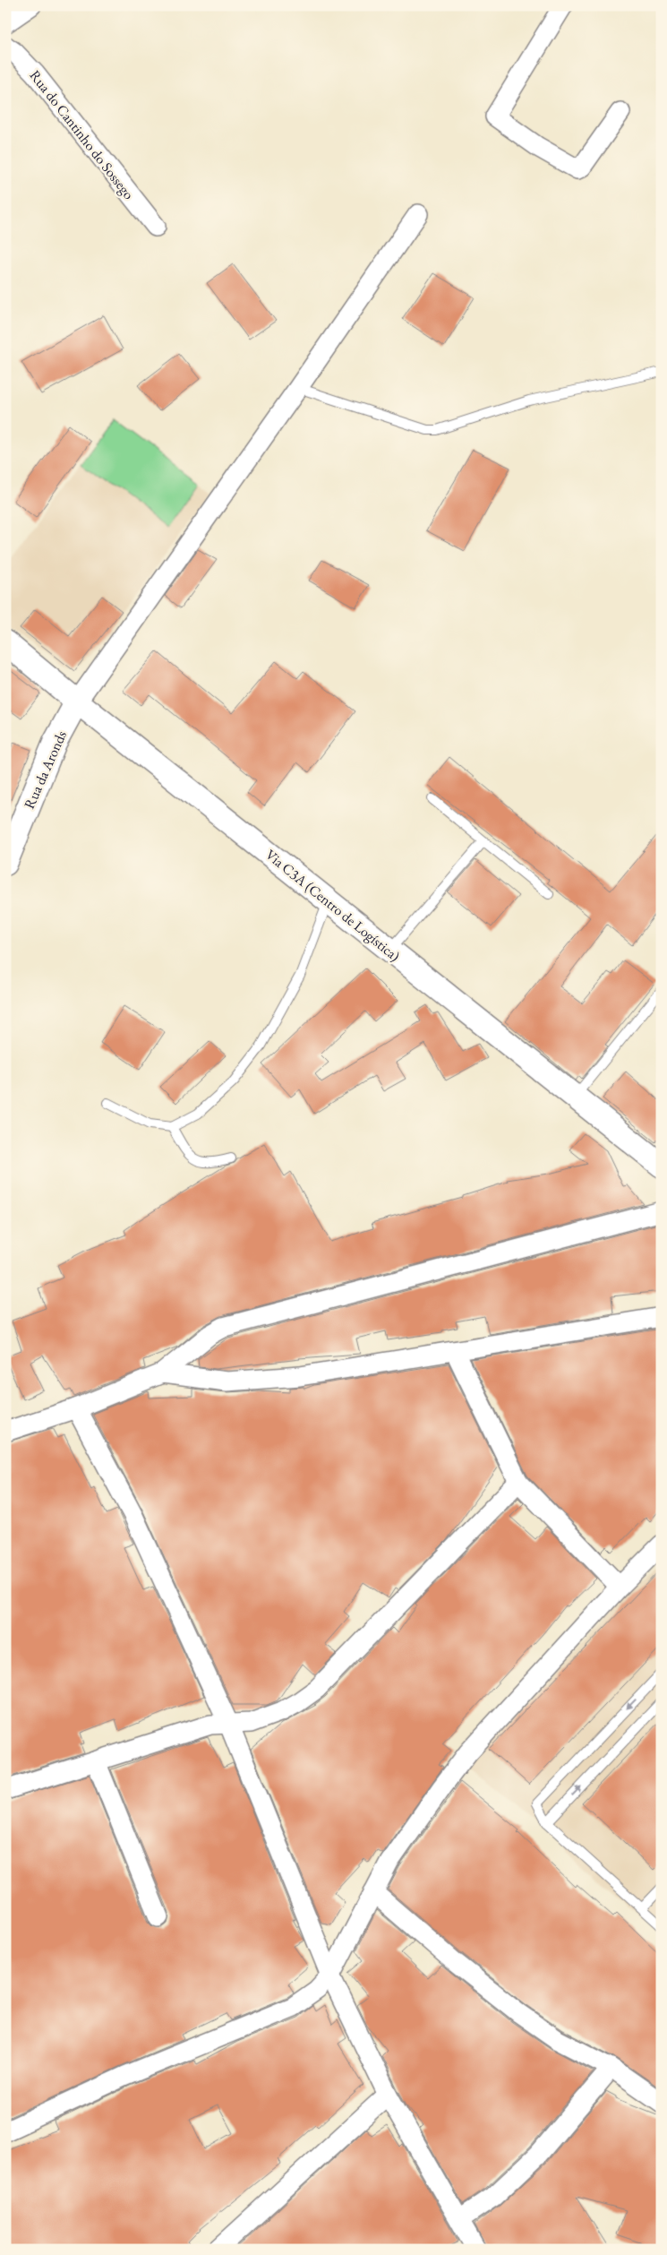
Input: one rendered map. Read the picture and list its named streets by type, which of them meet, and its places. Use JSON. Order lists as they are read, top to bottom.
{
  "streets": {
    "street": ["Rua do Cantinho do Sossego", "Rua da Aronds", "Via C3A (Centro de Logística)"]
  },
  "crossings": [
    ["Rua da Aronds", "Via C3A (Centro de Logística)"]
  ]
}
